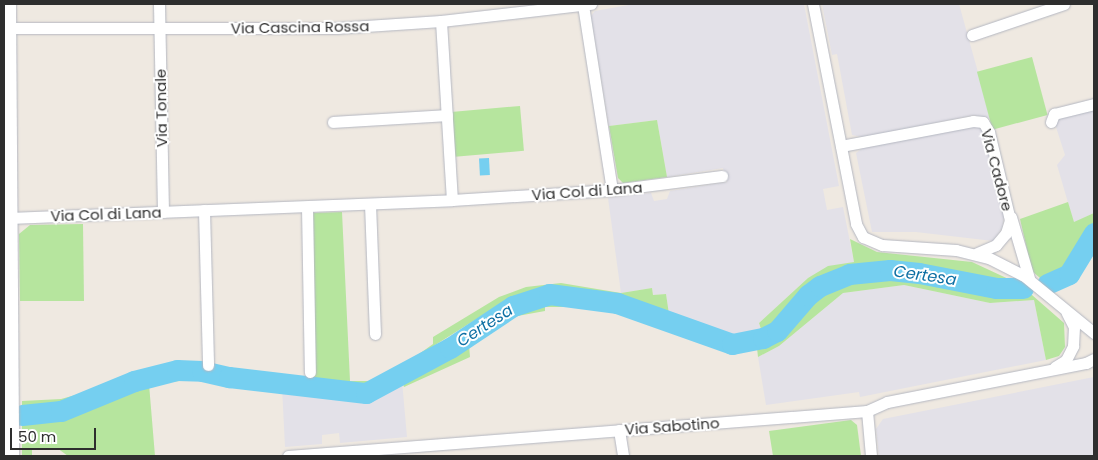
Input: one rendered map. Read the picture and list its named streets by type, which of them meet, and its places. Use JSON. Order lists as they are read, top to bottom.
{
  "streets": {
    "street": [
      "Via Cascina Rossa",
      "Via Tonale",
      "Via Cadore",
      "Via Col di Lana",
      "Via Sabotino"
    ]
  },
  "crossings": [
    ["Via Cascina Rossa", "Via Tonale"],
    ["Via Tonale", "Via Col di Lana"],
    ["Via Cadore", "Via Sabotino"]
  ],
  "water": ["Certesa"],
  "scale_bar": "50 m"
}
